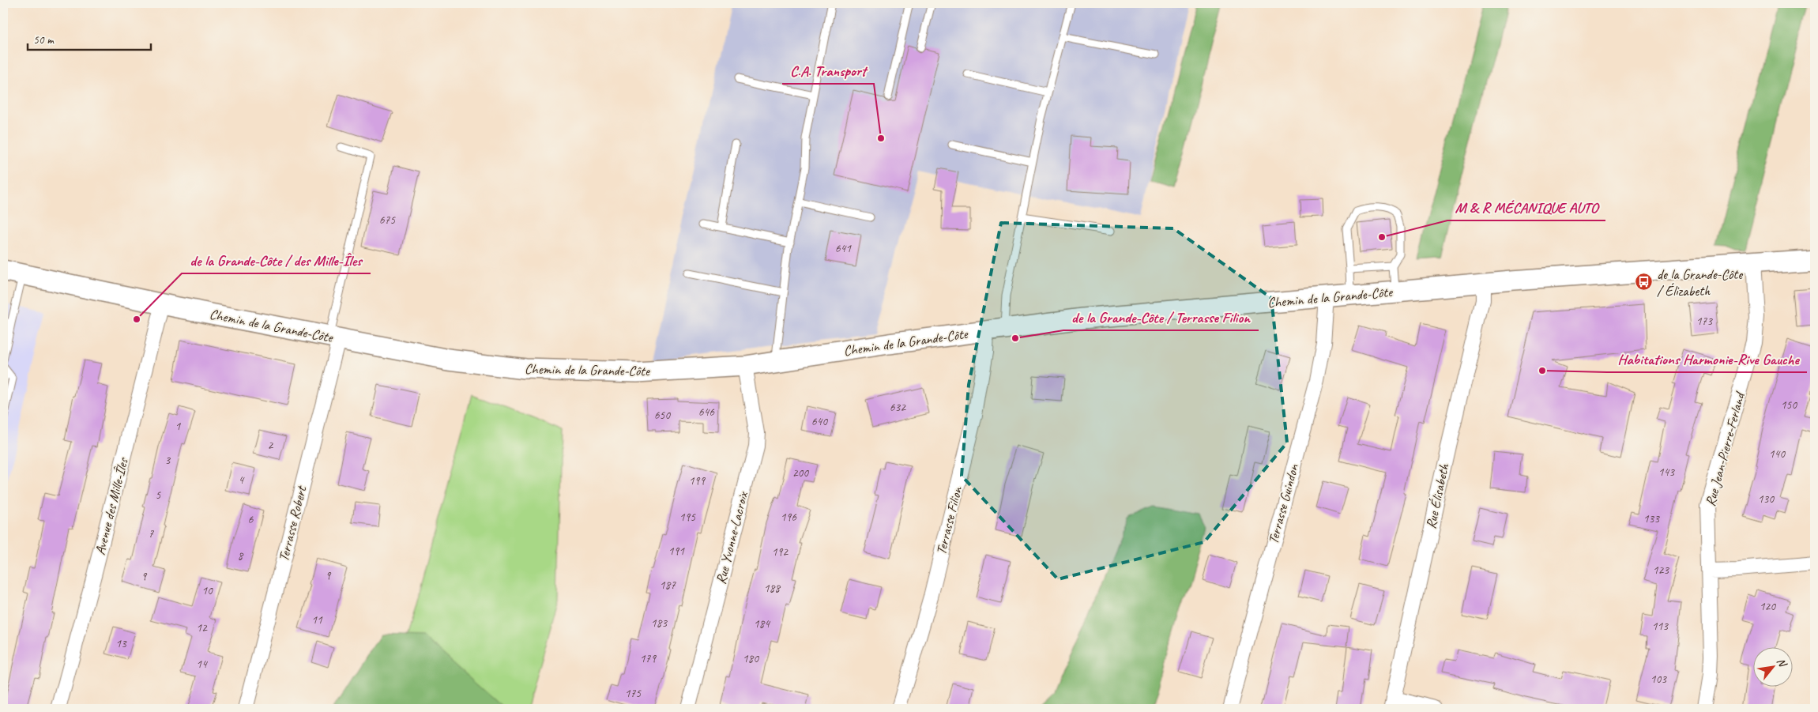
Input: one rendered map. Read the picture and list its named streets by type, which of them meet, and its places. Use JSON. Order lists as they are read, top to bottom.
{
  "streets": {
    "main road": ["Chemin de la Grande-Côte"],
    "street": [
      "Rue Jean-Pierre-Ferland",
      "Rue Élisabeth",
      "Terrasse Guindon",
      "Avenue des Mille-Îles",
      "Terrasse Filion",
      "Terrasse Robert",
      "Rue Yvonne-Lacroix"
    ]
  },
  "crossings": [
    ["Chemin de la Grande-Côte", "Rue Jean-Pierre-Ferland"],
    ["Chemin de la Grande-Côte", "Rue Élisabeth"],
    ["Chemin de la Grande-Côte", "Terrasse Guindon"],
    ["Chemin de la Grande-Côte", "Avenue des Mille-Îles"],
    ["Chemin de la Grande-Côte", "Terrasse Filion"],
    ["Chemin de la Grande-Côte", "Terrasse Robert"],
    ["Chemin de la Grande-Côte", "Rue Yvonne-Lacroix"]
  ],
  "places": {
    "other": [
      "C.A. Transport",
      "M & R MÉCANIQUE AUTO",
      "de la Grande-Côte / des Mille-Îles",
      "de la Grande-Côte / Terrasse Filion",
      "Habitations Harmonie-Rive Gauche"
    ],
    "bus stop": ["de la Grande-Côte / Élizabeth"]
  },
  "house_numbers": [
    "675",
    "641",
    "173",
    "150",
    "632",
    "646",
    "650",
    "640",
    "1",
    "2",
    "140",
    "3",
    "143",
    "200",
    "4",
    "199",
    "5",
    "130",
    "195",
    "196",
    "133",
    "6",
    "7",
    "191",
    "192",
    "8",
    "123",
    "9",
    "9",
    "187",
    "188",
    "10",
    "120",
    "11",
    "183",
    "184",
    "113",
    "12",
    "13",
    "179",
    "180",
    "14",
    "103",
    "175"
  ],
  "scale_bar": "50 m",
  "north": "top right"
}
